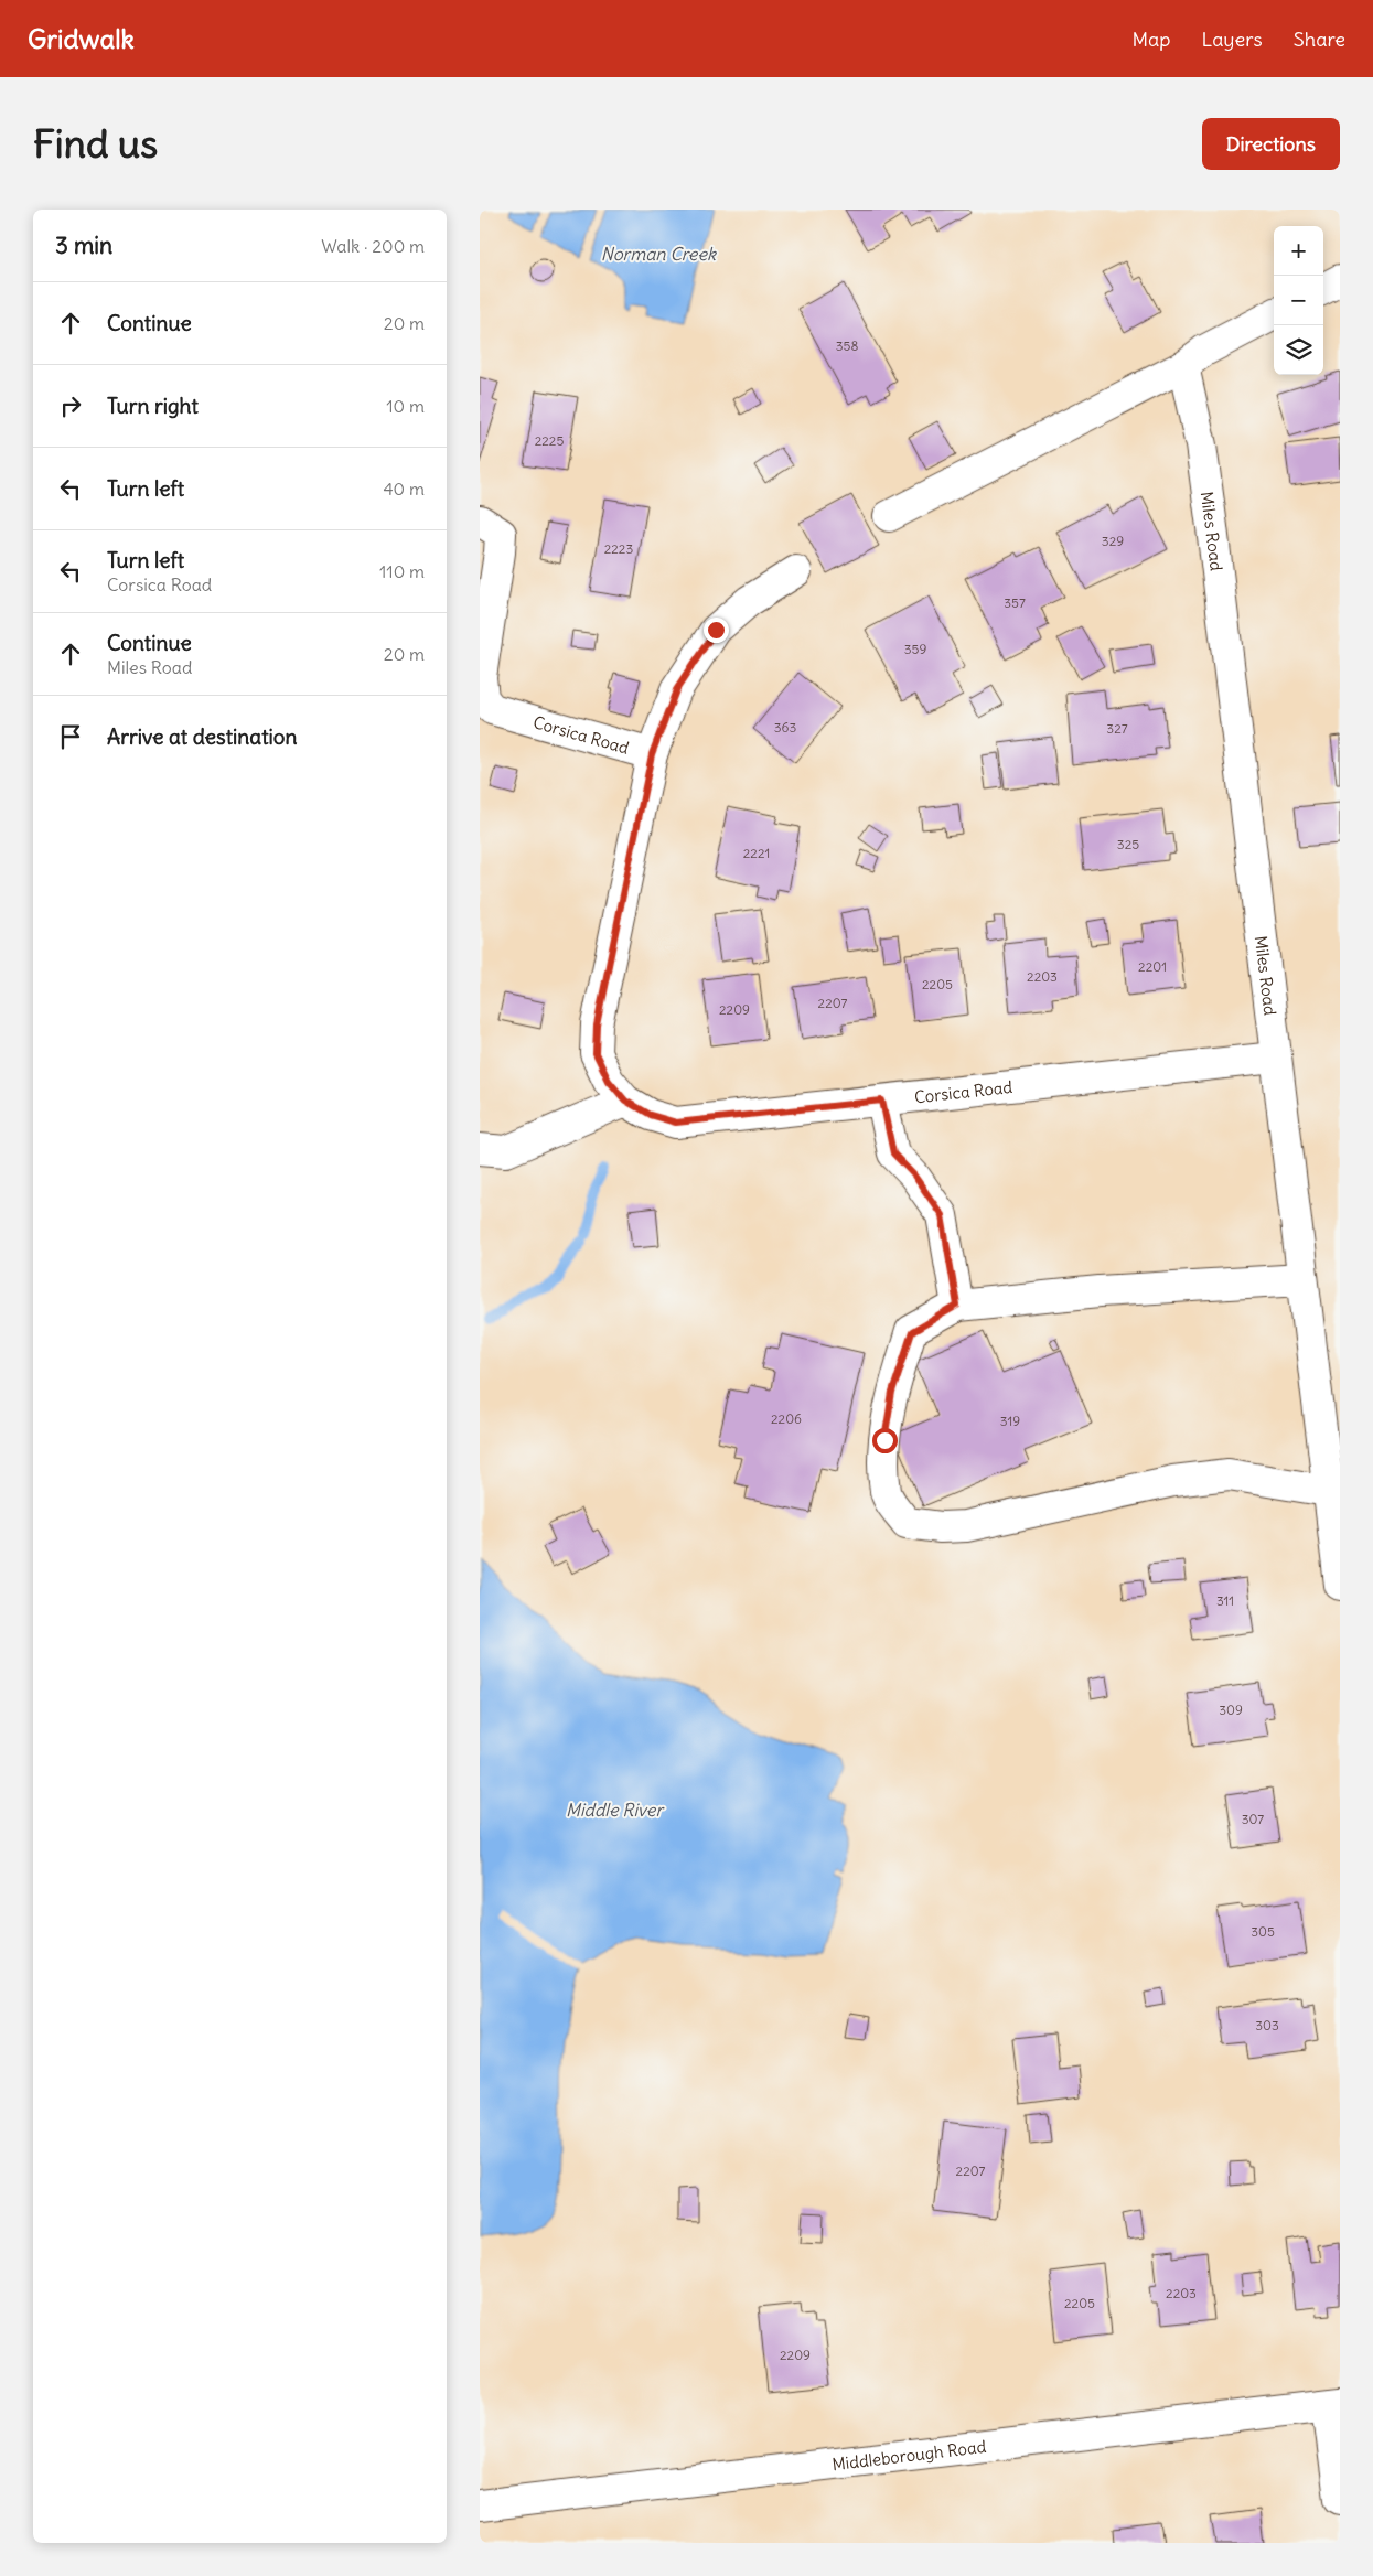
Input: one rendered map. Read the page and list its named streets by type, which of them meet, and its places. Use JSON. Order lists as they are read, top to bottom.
{
  "streets": {
    "street": ["Miles Road", "Corsica Road", "Middleborough Road"]
  },
  "crossings": [
    ["Miles Road", "Corsica Road"]
  ],
  "water": ["Norman Creek", "Middle River"],
  "house_numbers": [
    "358",
    "2225",
    "329",
    "2223",
    "357",
    "359",
    "363",
    "327",
    "325",
    "2221",
    "2201",
    "2203",
    "2205",
    "2207",
    "2209",
    "2206",
    "319",
    "311",
    "309",
    "307",
    "305",
    "303",
    "2207",
    "2203",
    "2205",
    "2209"
  ],
  "page": {
    "header": "Gridwalk",
    "nav": ["Map", "Layers", "Share"],
    "buttons": "Directions",
    "title": "Find us",
    "heading": ["3 min", "Walk · 200 m"],
    "map_buttons": ["+", "−"],
    "list": [
      ["Continue", "20 m"],
      ["Turn right", "10 m"],
      ["Turn left", "40 m"],
      ["Turn left", "Corsica Road", "110 m"],
      ["Continue", "Miles Road", "20 m"],
      "Arrive at destination"
    ]
  }
}
